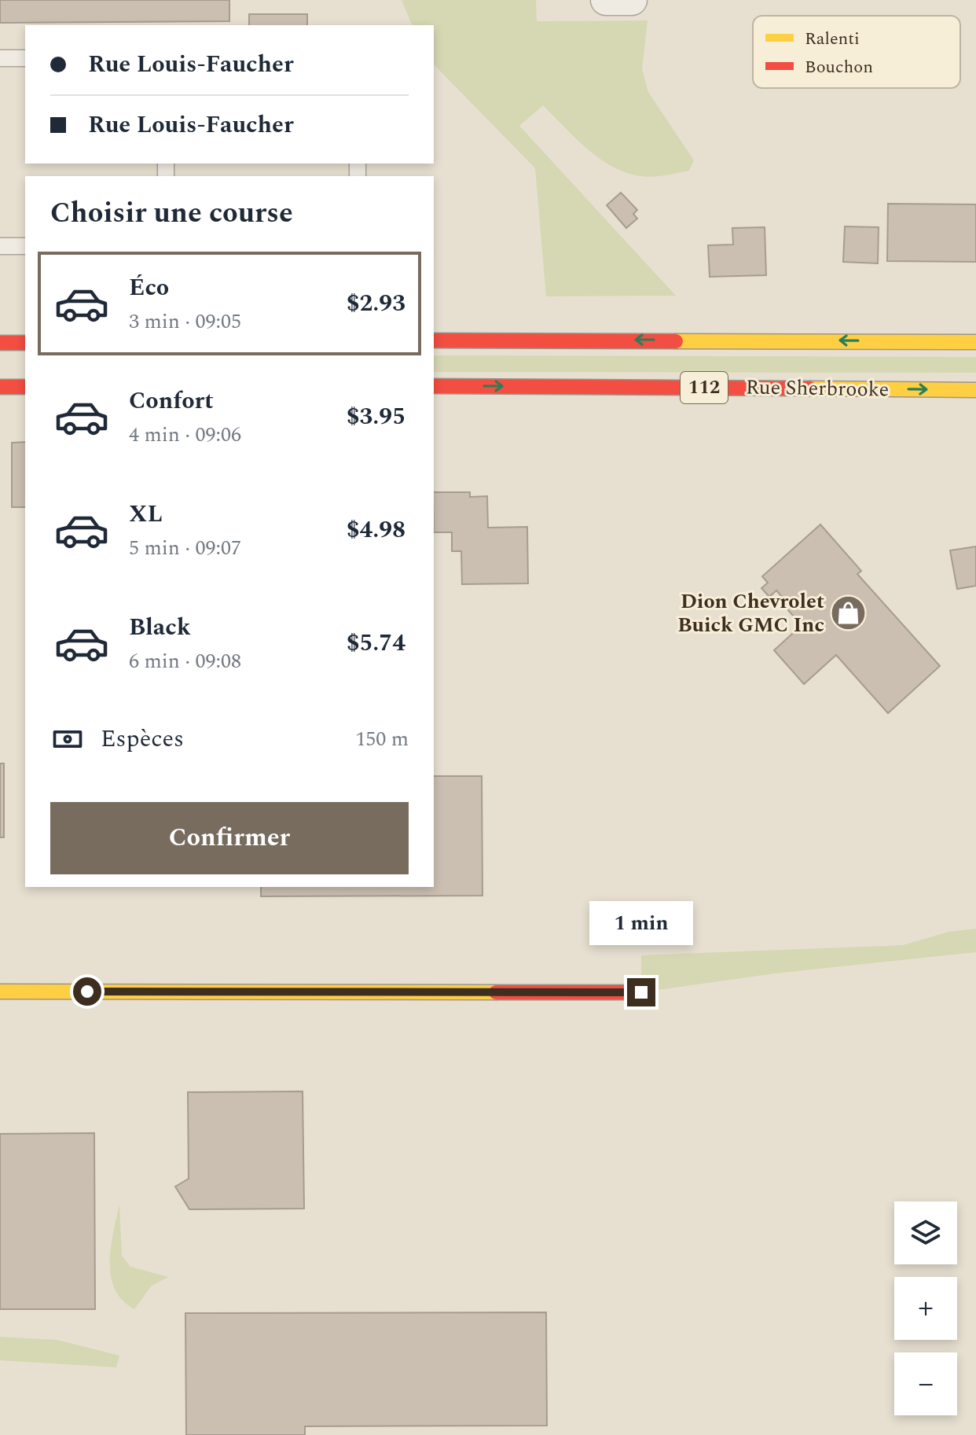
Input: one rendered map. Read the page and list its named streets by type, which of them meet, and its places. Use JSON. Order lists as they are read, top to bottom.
{
  "streets": {
    "main road": ["112", "Rue Sherbrooke"]
  },
  "places": {
    "shop": ["Dion Chevrolet Buick GMC Inc"]
  },
  "legend": ["Ralenti", "Bouchon"],
  "page": {
    "banner": ["Rue Louis-Faucher", "Rue Louis-Faucher"],
    "heading": "Choisir une course",
    "list": [
      {
        "name": "Éco",
        "note": "3 min · 09:05",
        "value": "$2.93"
      },
      {
        "name": "Confort",
        "note": "4 min · 09:06",
        "value": "$3.95"
      },
      {
        "name": "XL",
        "note": "5 min · 09:07",
        "value": "$4.98"
      },
      {
        "name": "Black",
        "note": "6 min · 09:08",
        "value": "$5.74"
      }
    ],
    "pay": ["Espèces", "150 m"],
    "buttons": "Confirmer",
    "bubble": "1 min",
    "map_buttons": ["+", "−"]
  }
}
